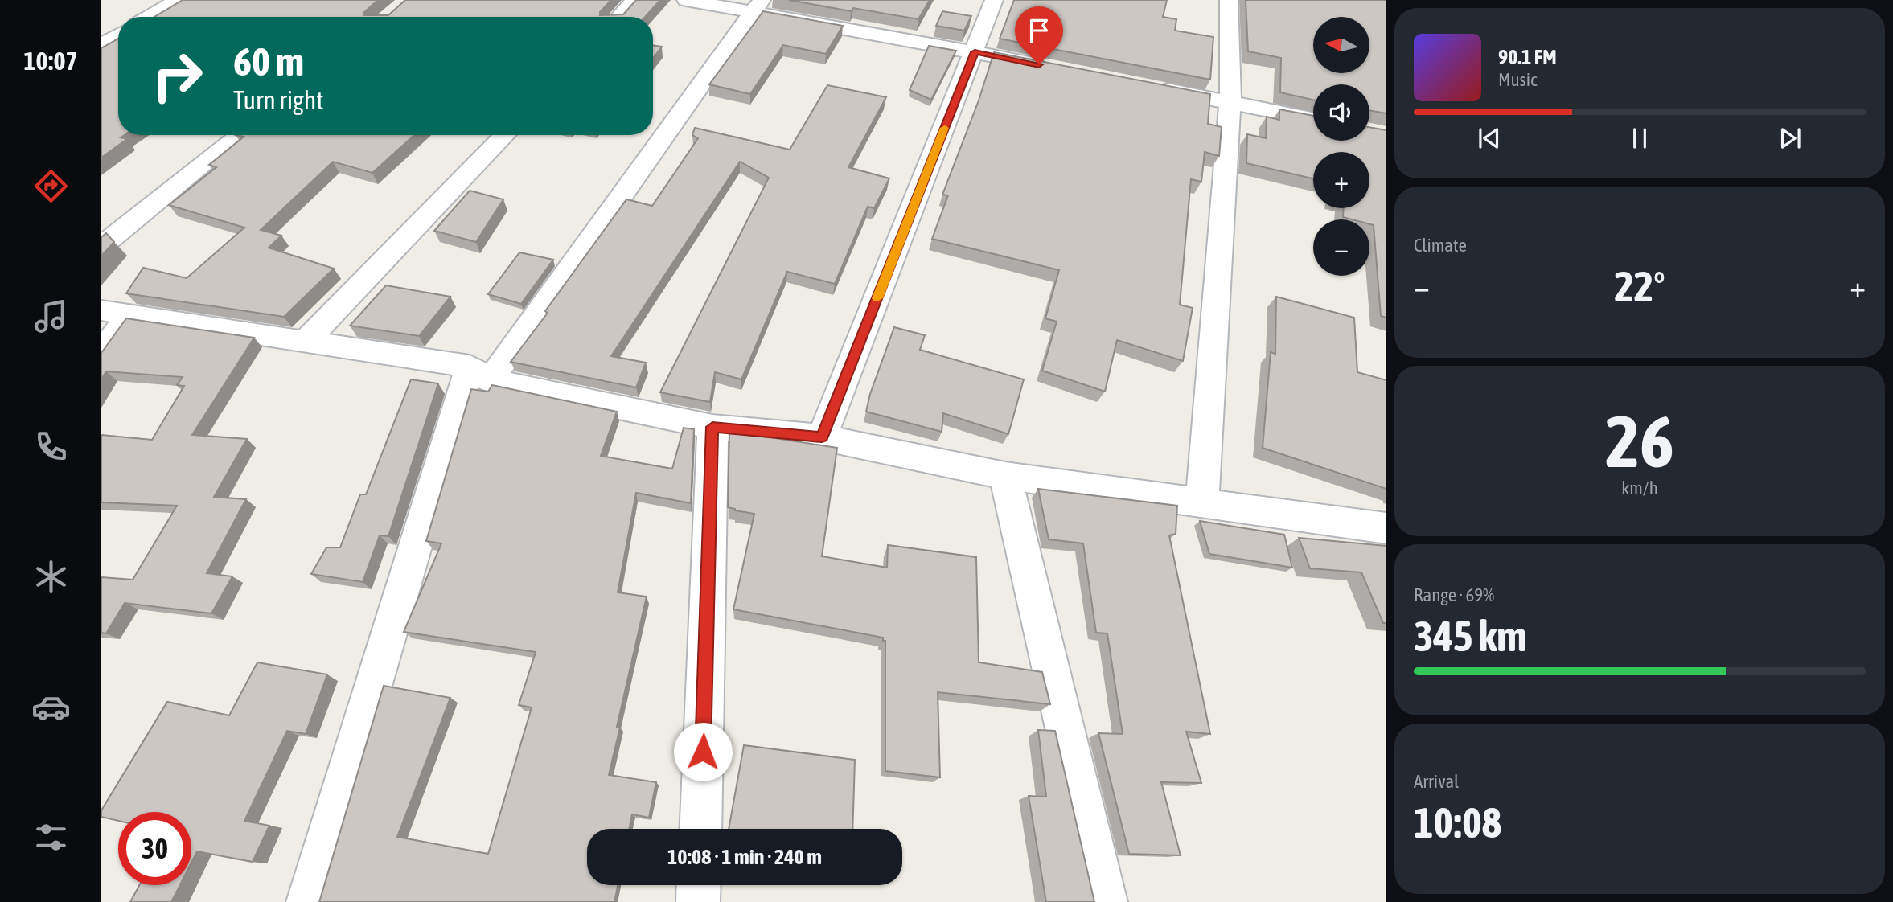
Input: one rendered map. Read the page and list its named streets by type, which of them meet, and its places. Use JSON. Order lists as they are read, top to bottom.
{
  "north": "left",
  "page": {
    "tabs": "10:07",
    "map_buttons": ["+", "−"],
    "turn": ["60 m", "Turn right"],
    "song": ["90.1 FM", "Music"],
    "tile": [
      "Climate",
      ["26", "km/h"],
      ["Range · 69%", "345 km"],
      ["Arrival", "10:08"]
    ],
    "heat": ["−", "22°", "+"],
    "limit": "30",
    "trip": "10:08 · 1 min · 240 m"
  }
}
